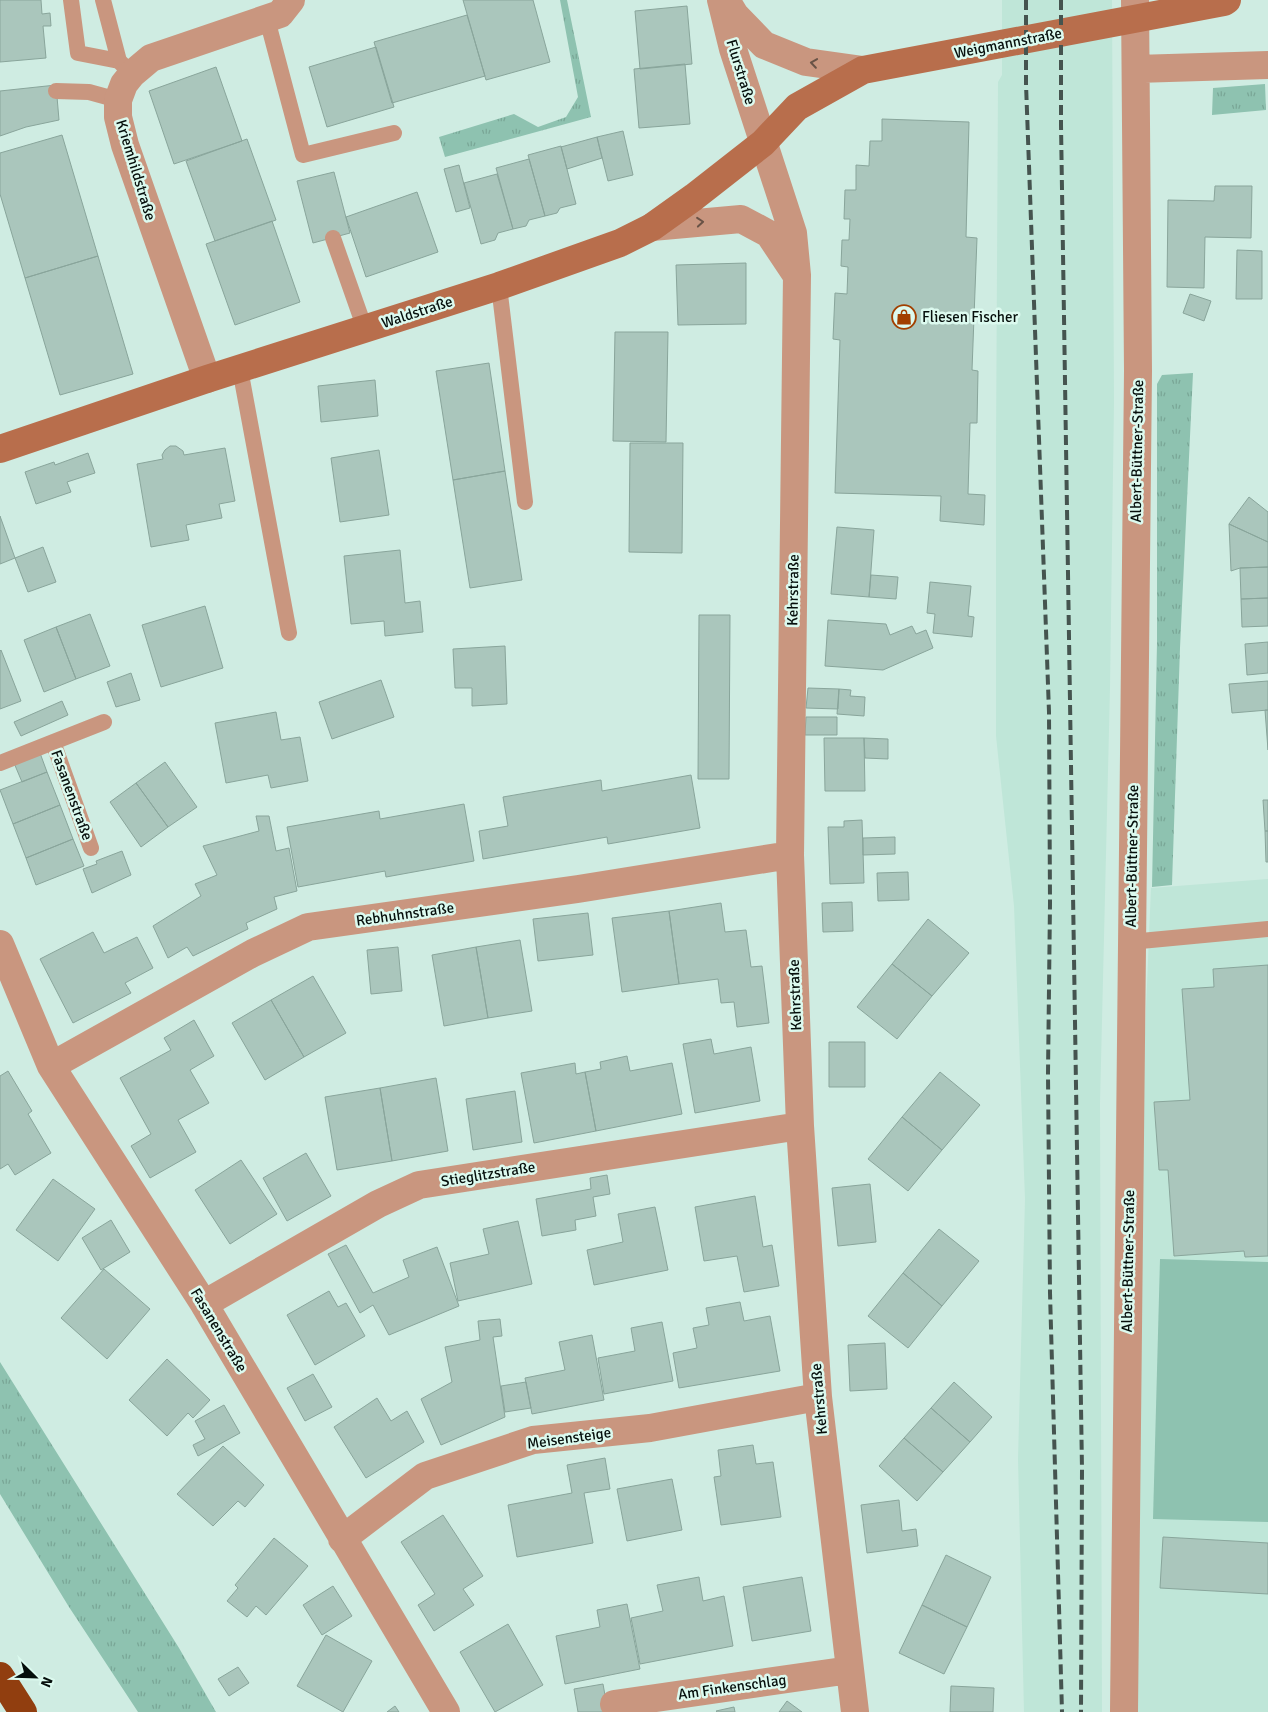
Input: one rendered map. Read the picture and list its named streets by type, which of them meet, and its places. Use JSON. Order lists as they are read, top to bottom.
{
  "streets": {
    "street": [
      "Weigmannstraße",
      "Flurstraße",
      "Kriemhildstraße",
      "Waldstraße",
      "Albert-Büttner-Straße",
      "Kehrstraße",
      "Fasanenstraße",
      "Rebhuhnstraße",
      "Stieglitzstraße",
      "Meisensteige",
      "Am Finkenschlag"
    ]
  },
  "crossings": [
    ["Weigmannstraße", "Flurstraße"],
    ["Weigmannstraße", "Waldstraße"],
    ["Flurstraße", "Waldstraße"],
    ["Flurstraße", "Kehrstraße"],
    ["Kriemhildstraße", "Waldstraße"],
    ["Waldstraße", "Kehrstraße"],
    ["Kehrstraße", "Rebhuhnstraße"],
    ["Kehrstraße", "Stieglitzstraße"],
    ["Kehrstraße", "Meisensteige"],
    ["Kehrstraße", "Am Finkenschlag"],
    ["Fasanenstraße", "Rebhuhnstraße"],
    ["Fasanenstraße", "Stieglitzstraße"],
    ["Fasanenstraße", "Meisensteige"]
  ],
  "one_way": ["Flurstraße"],
  "places": {
    "shop": ["Fliesen Fischer"]
  },
  "north": "bottom right"
}
